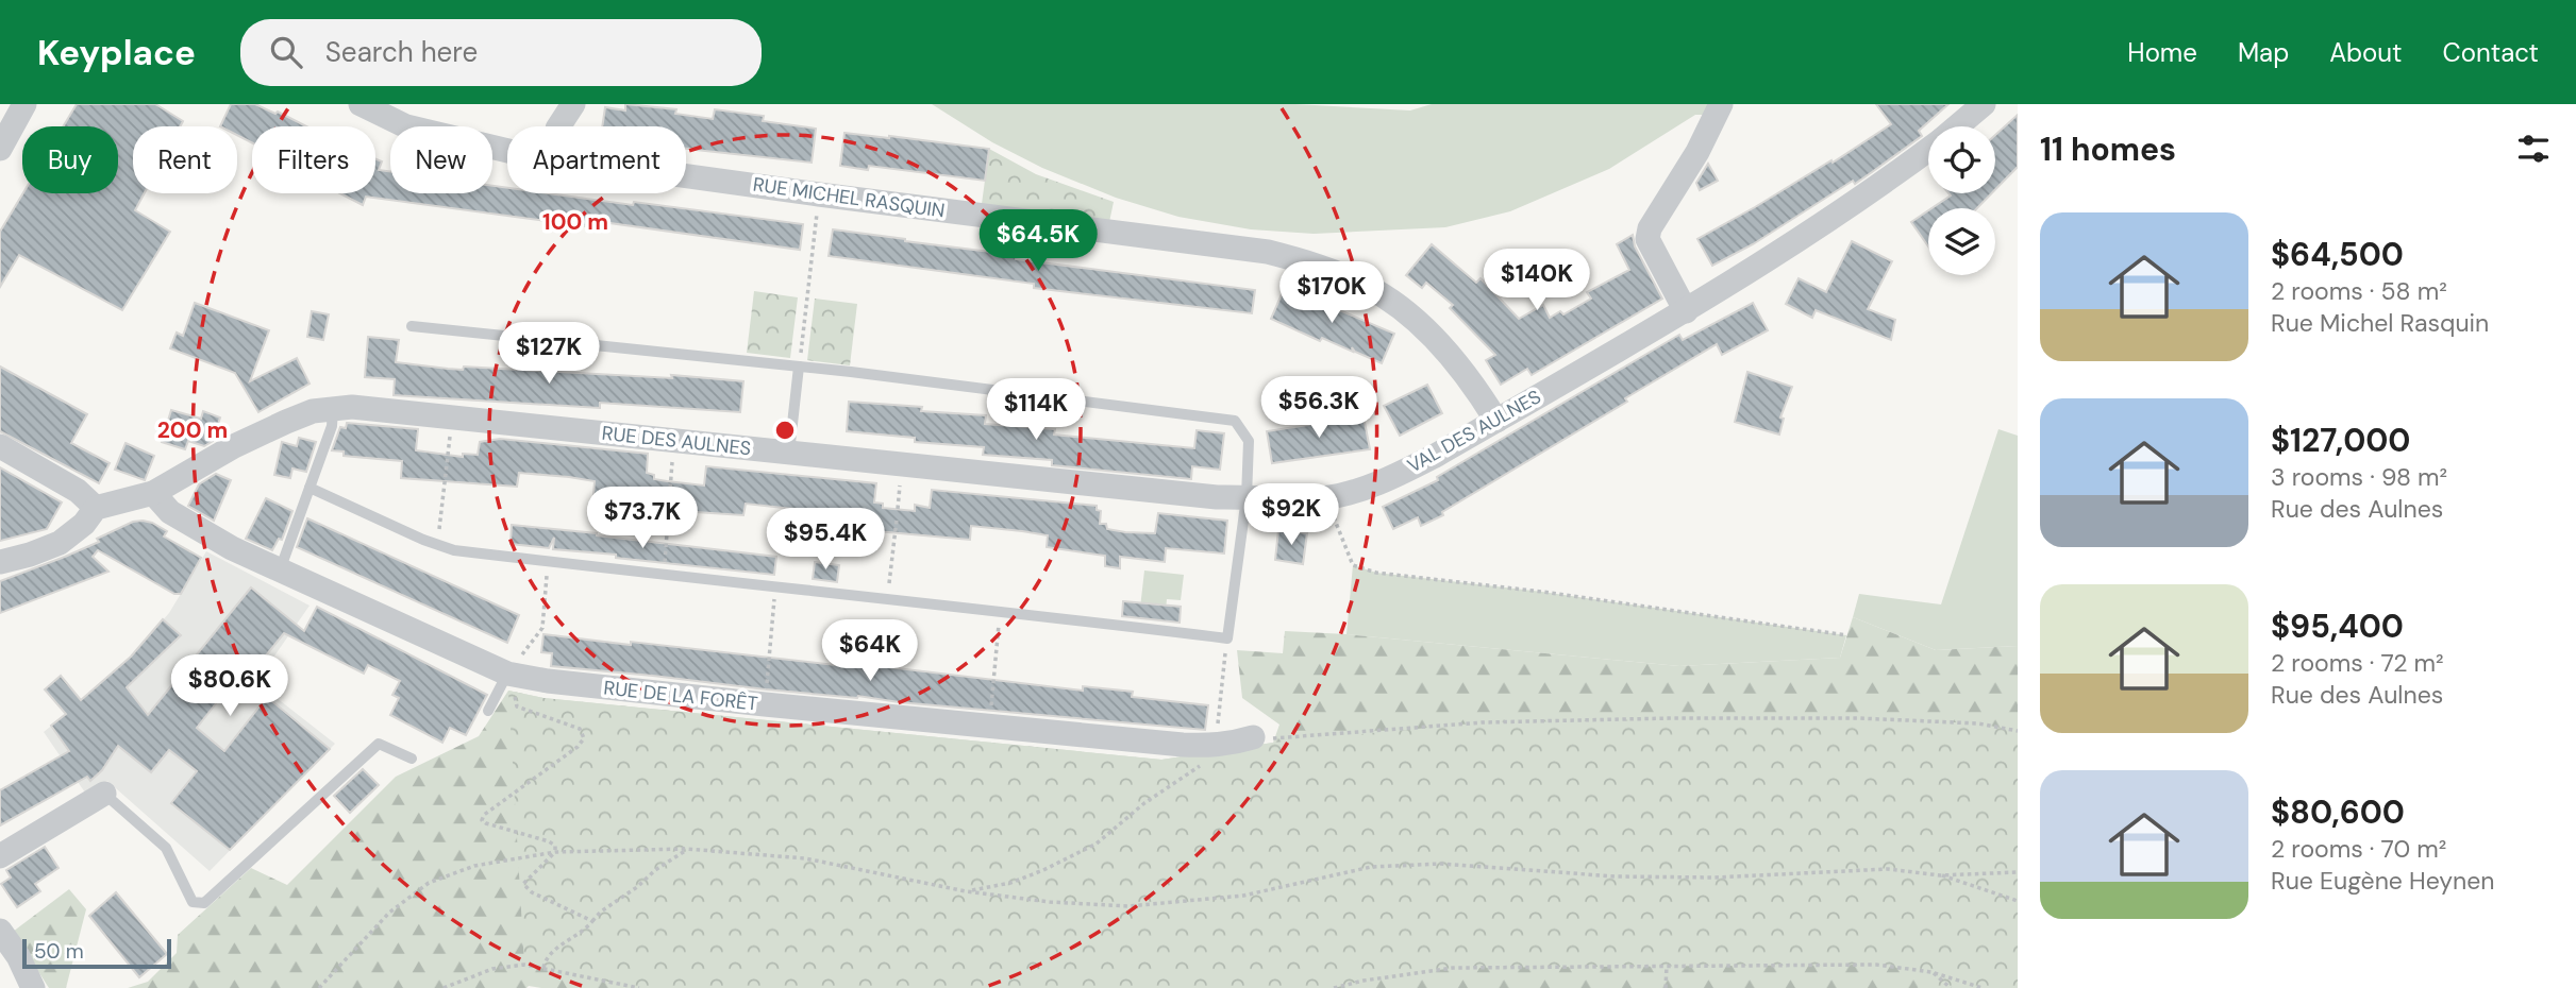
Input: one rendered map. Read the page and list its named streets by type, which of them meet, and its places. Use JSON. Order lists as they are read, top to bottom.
{
  "streets": {
    "street": [
      "RUE MICHEL RASQUIN",
      "VAL DES AULNES",
      "RUE DES AULNES",
      "RUE DE LA FORÊT"
    ]
  },
  "crossings": [
    ["RUE MICHEL RASQUIN", "VAL DES AULNES"],
    ["VAL DES AULNES", "RUE DES AULNES"],
    ["RUE DES AULNES", "RUE DE LA FORÊT"]
  ],
  "scale_bar": "50 m",
  "page": {
    "header": "Keyplace",
    "search": "Search here",
    "nav": [
      "Home",
      "Map",
      "About",
      "Contact"
    ],
    "heading": "11 homes",
    "chip": [
      "Buy",
      "Rent",
      "Filters",
      "New",
      "Apartment"
    ],
    "list": [
      {
        "name": "$64,500",
        "note": "2 rooms · 58 m² · Rue Michel Rasquin"
      },
      {
        "name": "$127,000",
        "note": "3 rooms · 98 m² · Rue des Aulnes"
      },
      {
        "name": "$95,400",
        "note": "2 rooms · 72 m² · Rue des Aulnes"
      },
      {
        "name": "$80,600",
        "note": "2 rooms · 70 m² · Rue Eugène Heynen"
      }
    ],
    "price": [
      "$64.5K",
      "$140K",
      "$170K",
      "$127K",
      "$56.3K",
      "$114K",
      "$92K",
      "$73.7K",
      "$95.4K",
      "$64K",
      "$80.6K"
    ],
    "scale": "50 m"
  },
  "rings": ["100 m", "200 m"]
}
